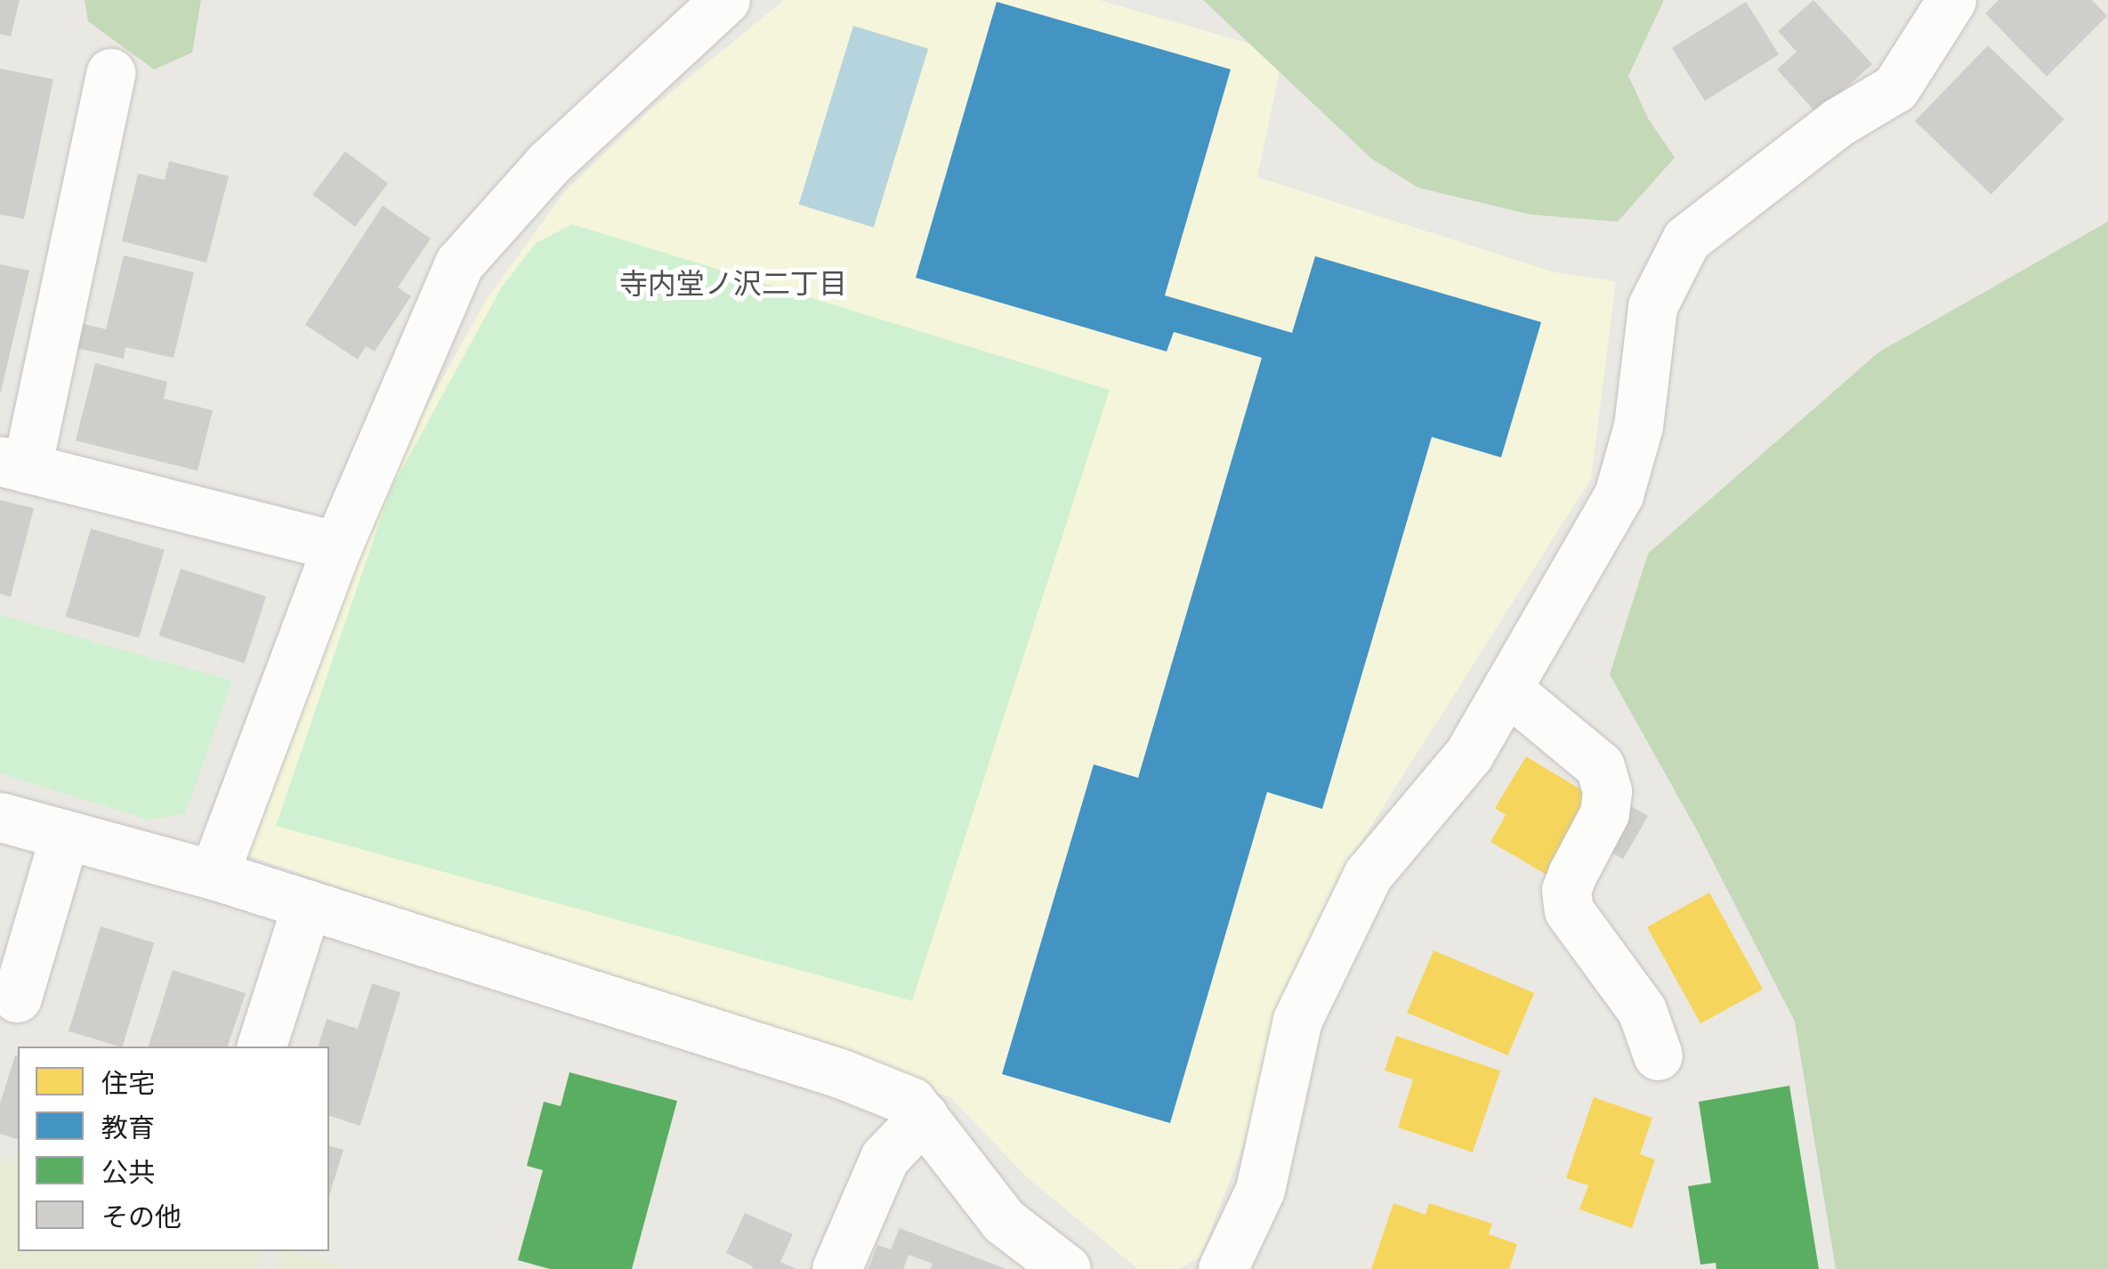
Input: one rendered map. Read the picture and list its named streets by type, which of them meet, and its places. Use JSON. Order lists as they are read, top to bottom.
{
  "districts": ["寺内堂ノ沢二丁目"],
  "legend": [
    "住宅",
    "教育",
    "公共",
    "その他"
  ]
}
